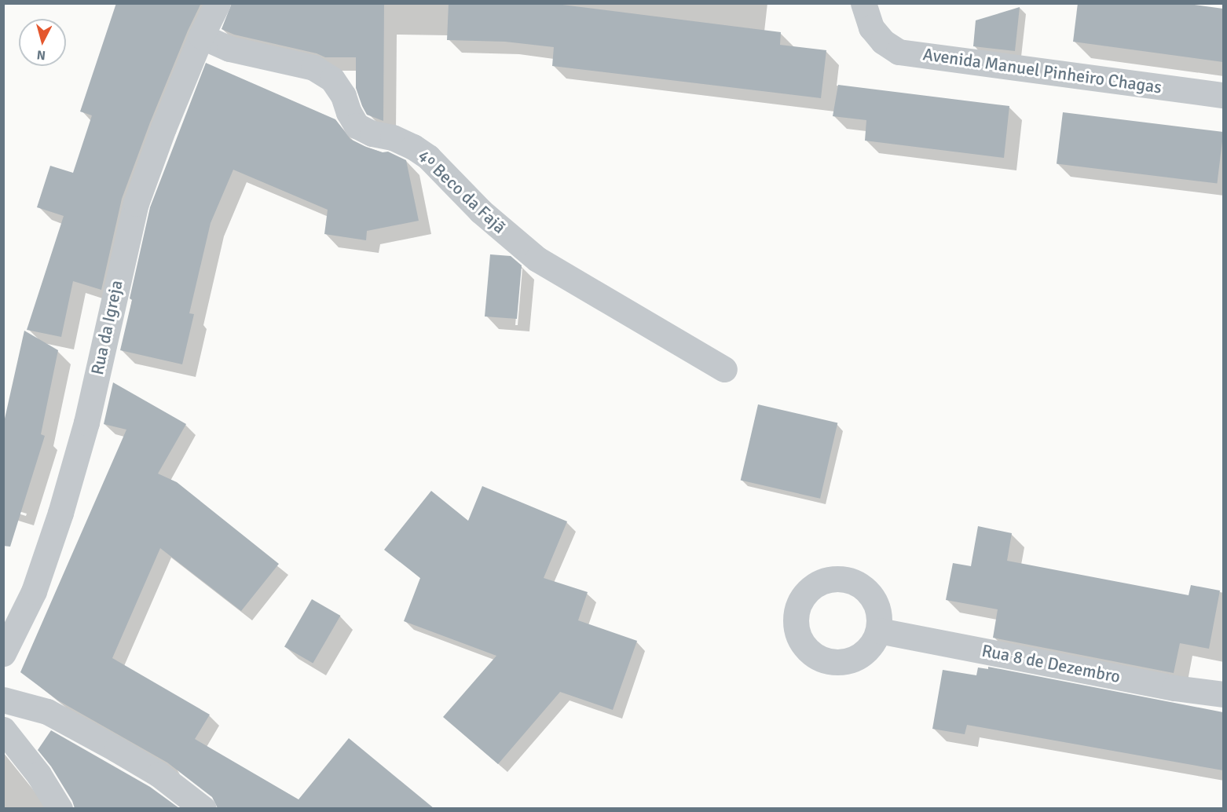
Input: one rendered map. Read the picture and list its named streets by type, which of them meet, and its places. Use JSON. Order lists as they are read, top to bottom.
{
  "streets": {
    "street": [
      "Avenida Manuel Pinheiro Chagas",
      "4º Beco da Fajã",
      "Rua da Igreja",
      "Rua 8 de Dezembro"
    ]
  },
  "crossings": [
    ["4º Beco da Fajã", "Rua da Igreja"]
  ],
  "north": "bottom"
}
